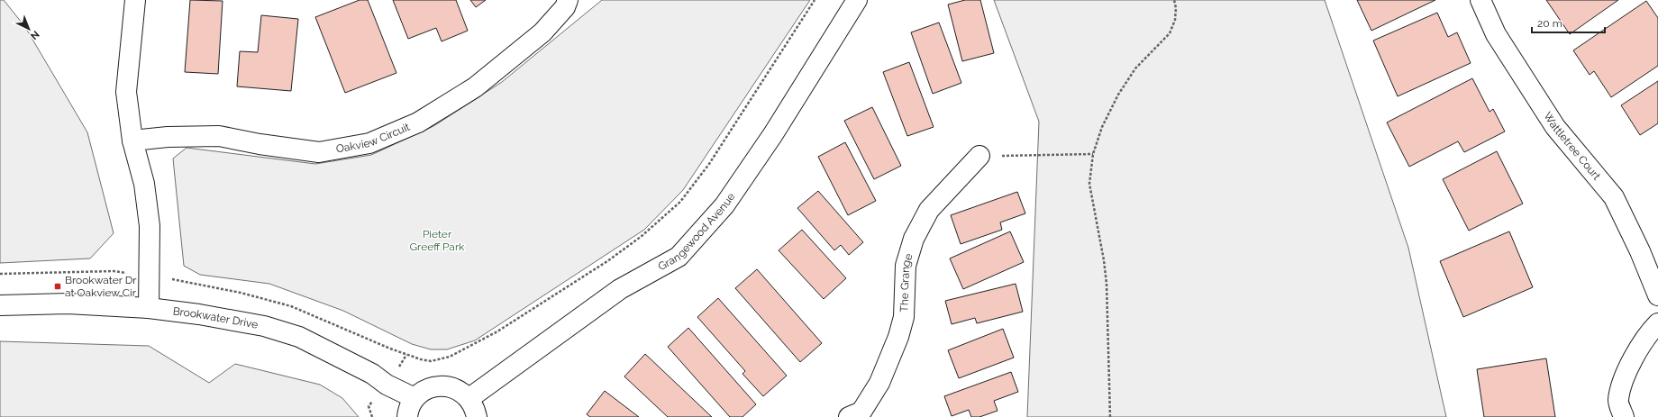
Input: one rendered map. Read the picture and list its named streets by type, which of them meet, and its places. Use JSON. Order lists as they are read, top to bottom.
{
  "streets": {
    "street": [
      "Oakview Circuit",
      "Wattletree Court",
      "Grangewood Avenue",
      "The Grange",
      "Brookwater Drive"
    ]
  },
  "parks": ["Pieter Greeff Park"],
  "places": {
    "transit": ["Brookwater Dr at Oakview Cir"]
  },
  "scale_bar": "20 m",
  "north": "bottom right"
}
